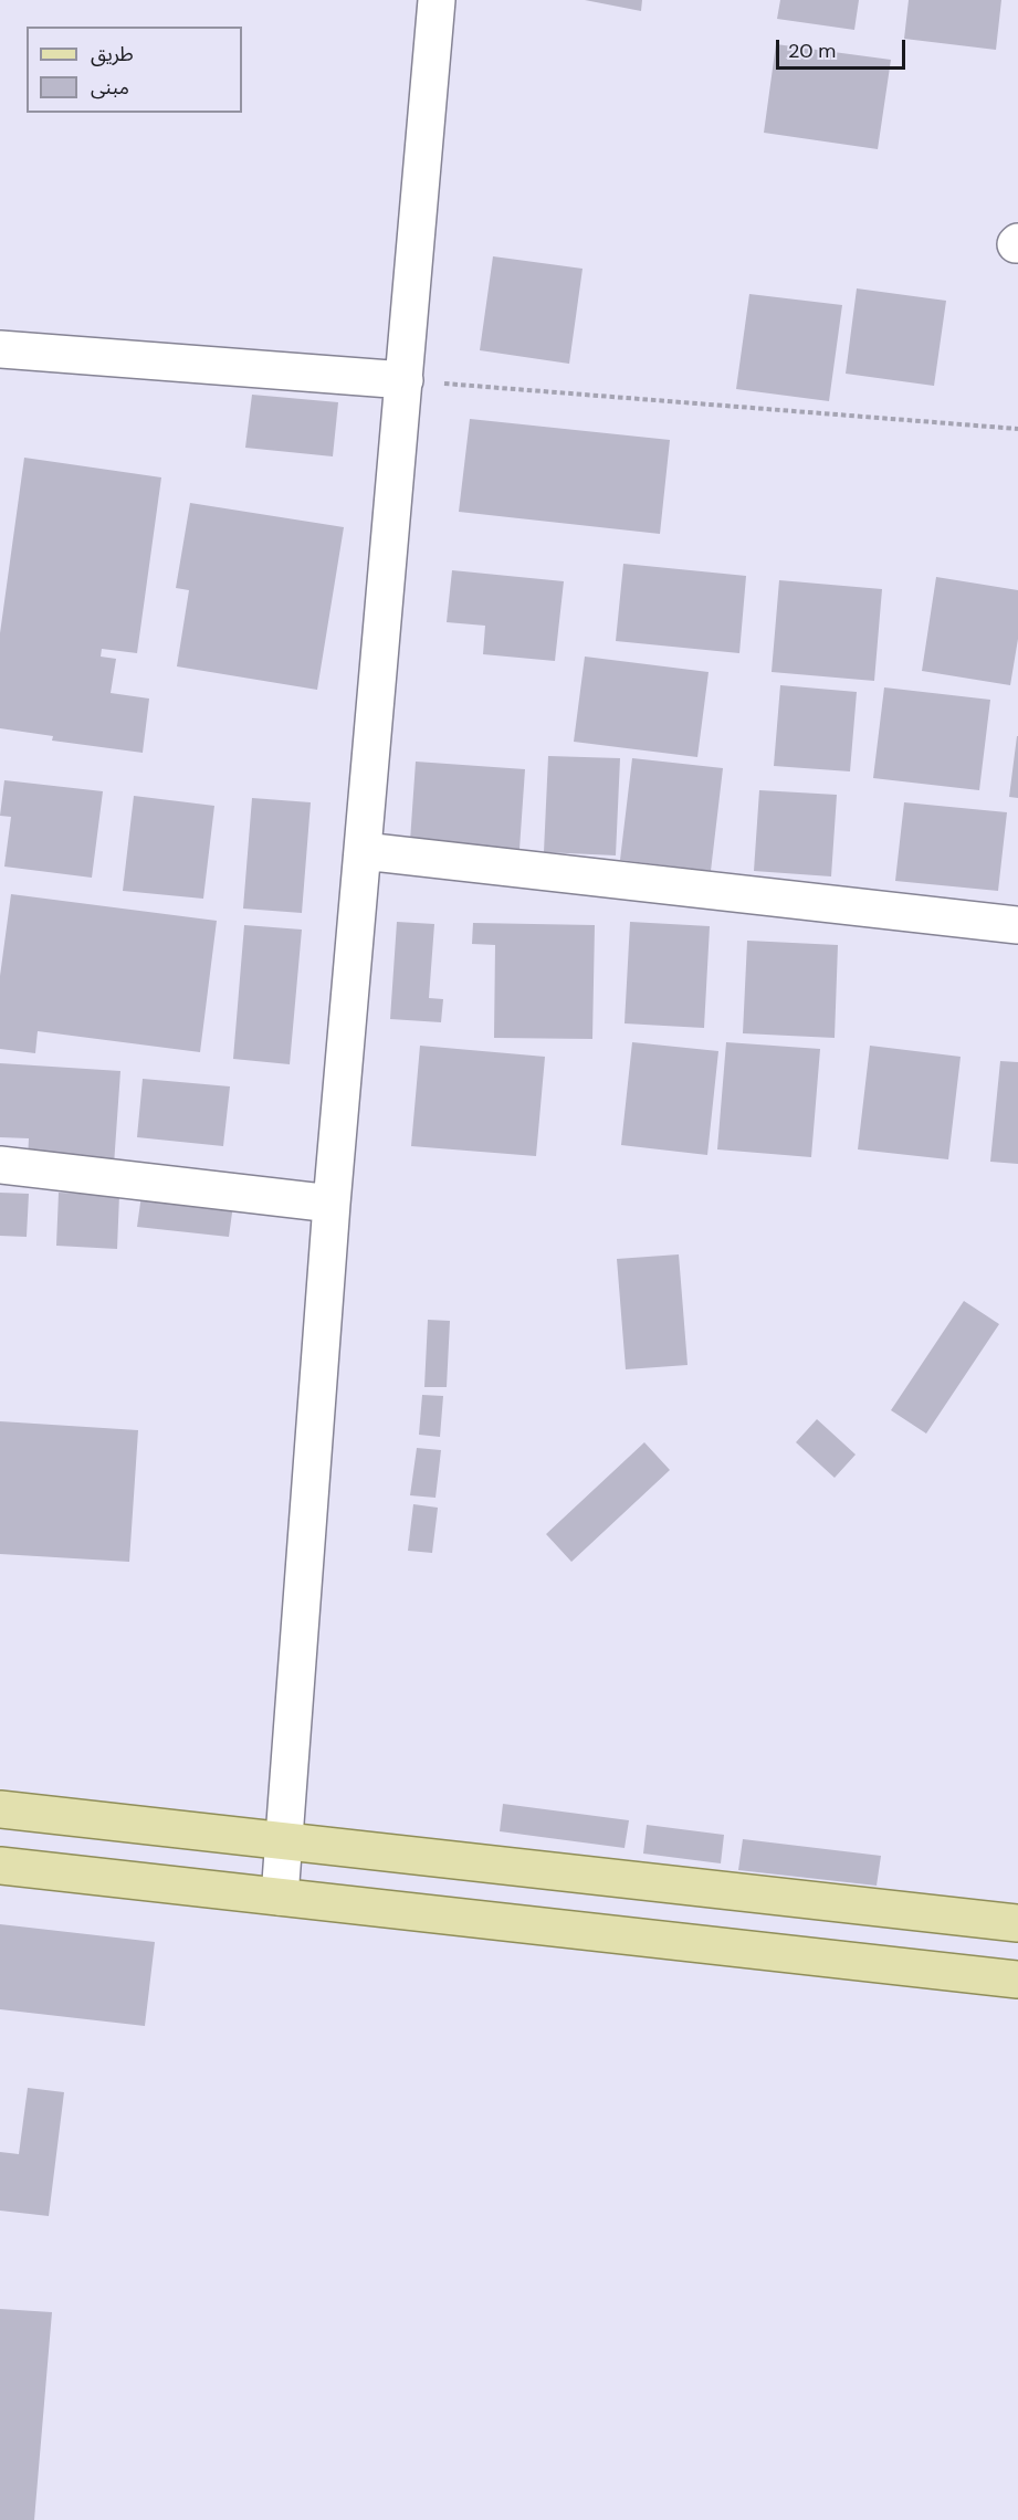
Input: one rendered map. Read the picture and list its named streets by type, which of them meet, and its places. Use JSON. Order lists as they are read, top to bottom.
{
  "legend": ["طريق", "مبنى"],
  "scale_bar": "20 m"
}
